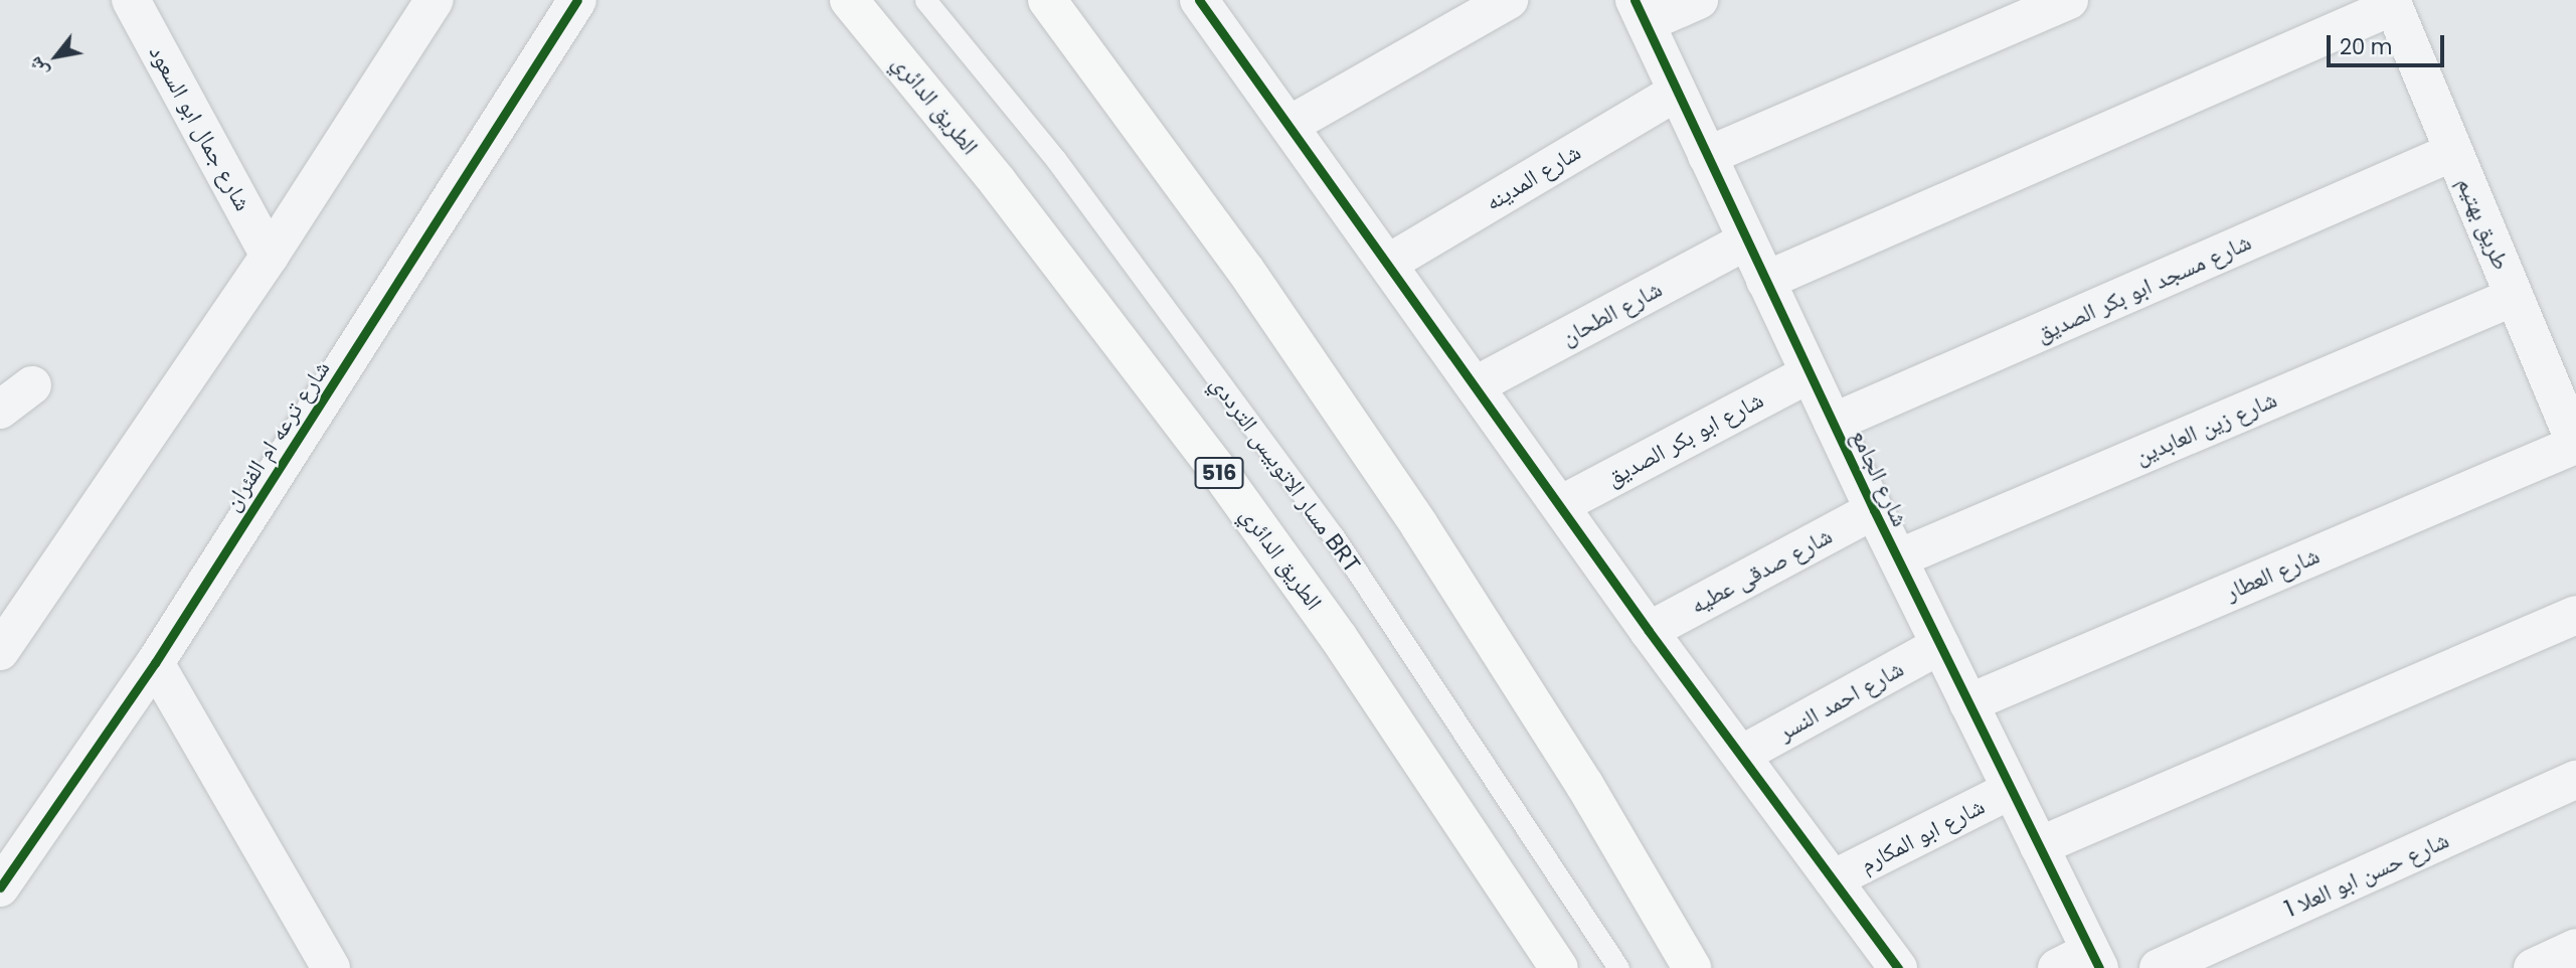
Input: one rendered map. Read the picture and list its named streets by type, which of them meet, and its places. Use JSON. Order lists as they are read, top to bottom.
{
  "streets": {
    "highway": ["الطريق الدائري", "516"],
    "street": [
      "شارع جمال ابو السعود",
      "شارع المدينه",
      "طريق بهتيم",
      "شارع مسجد ابو بكر الصديق",
      "شارع الطحان",
      "شارع زين العابدين",
      "شارع ترعه ام الفئران",
      "شارع ابو بكر الصديق",
      "شارع الجامع",
      "شارع صدقى عطيه",
      "شارع العطار",
      "شارع احمد النسر",
      "شارع ابو المكارم",
      "شارع حسن ابو العلا 1"
    ],
    "lane": ["مسار الاتوبيس الترددي BRT"]
  },
  "crossings": [
    ["شارع المدينه", "شارع الجامع"],
    ["طريق بهتيم", "شارع مسجد ابو بكر الصديق"],
    ["طريق بهتيم", "شارع زين العابدين"],
    ["طريق بهتيم", "شارع العطار"],
    ["شارع مسجد ابو بكر الصديق", "شارع الجامع"],
    ["شارع الطحان", "شارع الجامع"],
    ["شارع زين العابدين", "شارع الجامع"],
    ["شارع ابو بكر الصديق", "شارع الجامع"],
    ["شارع الجامع", "شارع صدقى عطيه"],
    ["شارع الجامع", "شارع العطار"],
    ["شارع الجامع", "شارع احمد النسر"],
    ["شارع الجامع", "شارع ابو المكارم"]
  ],
  "scale_bar": "20 m",
  "north": "bottom left"
}
